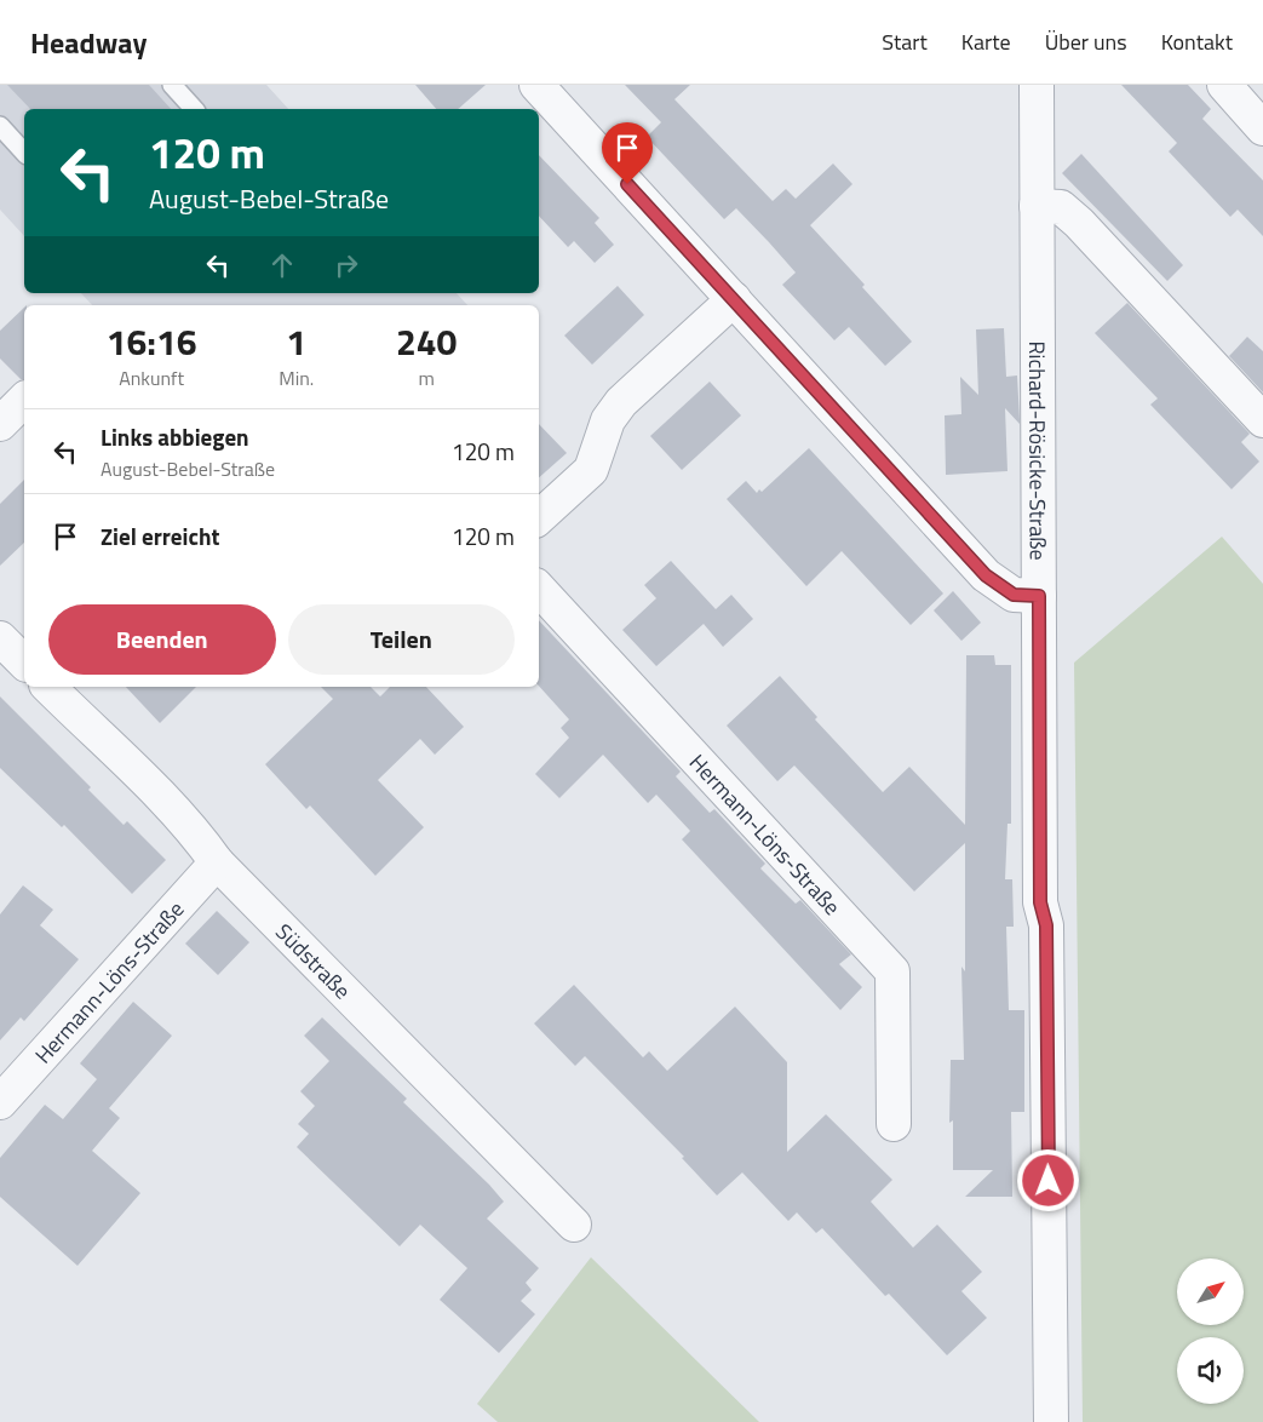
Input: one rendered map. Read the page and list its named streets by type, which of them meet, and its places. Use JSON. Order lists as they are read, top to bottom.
{
  "streets": {
    "street": ["Richard-Rösicke-Straße", "Hermann-Löns-Straße", "Südstraße"]
  },
  "crossings": [
    ["Hermann-Löns-Straße", "Südstraße"]
  ],
  "north": "top right",
  "page": {
    "header": "Headway",
    "nav": [
      "Start",
      "Karte",
      "Über uns",
      "Kontakt"
    ],
    "turn": ["120 m", "August-Bebel-Straße"],
    "eta": [
      "16:16",
      "Ankunft",
      "1",
      "Min.",
      "240",
      "m"
    ],
    "list": [
      {
        "name": "Links abbiegen",
        "note": "August-Bebel-Straße",
        "value": "120 m"
      },
      {
        "name": "Ziel erreicht",
        "value": "120 m"
      }
    ],
    "buttons": ["Beenden", "Teilen"]
  }
}
